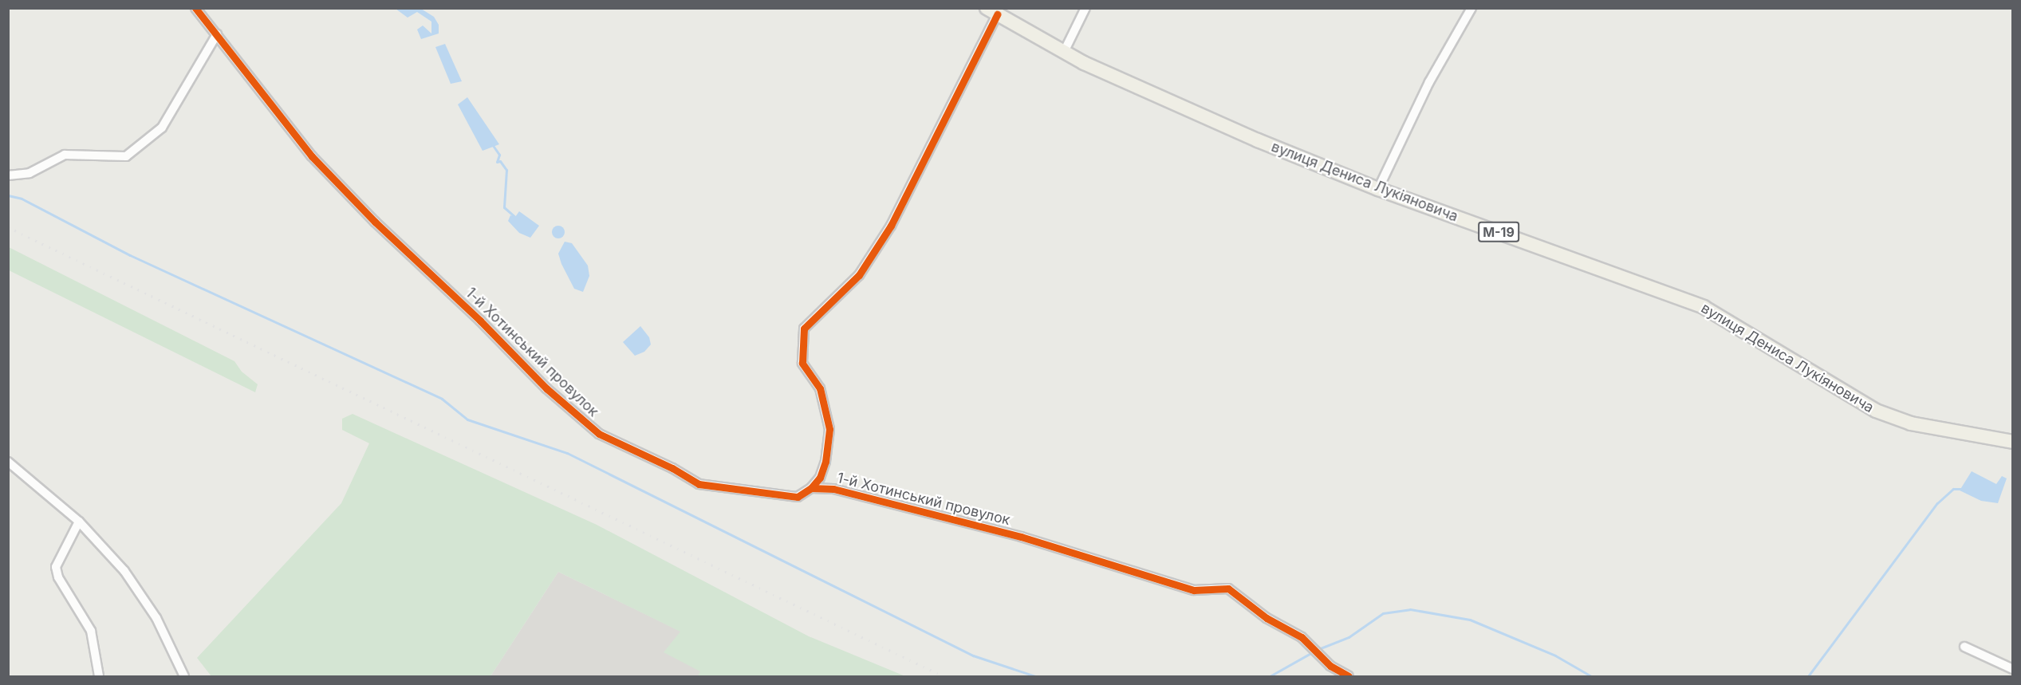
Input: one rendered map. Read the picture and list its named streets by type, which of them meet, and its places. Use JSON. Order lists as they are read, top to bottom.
{
  "streets": {
    "highway": ["вулиця Дениса Лукіяновича", "М-19"],
    "street": ["1-й Хотинський провулок"]
  }
}
